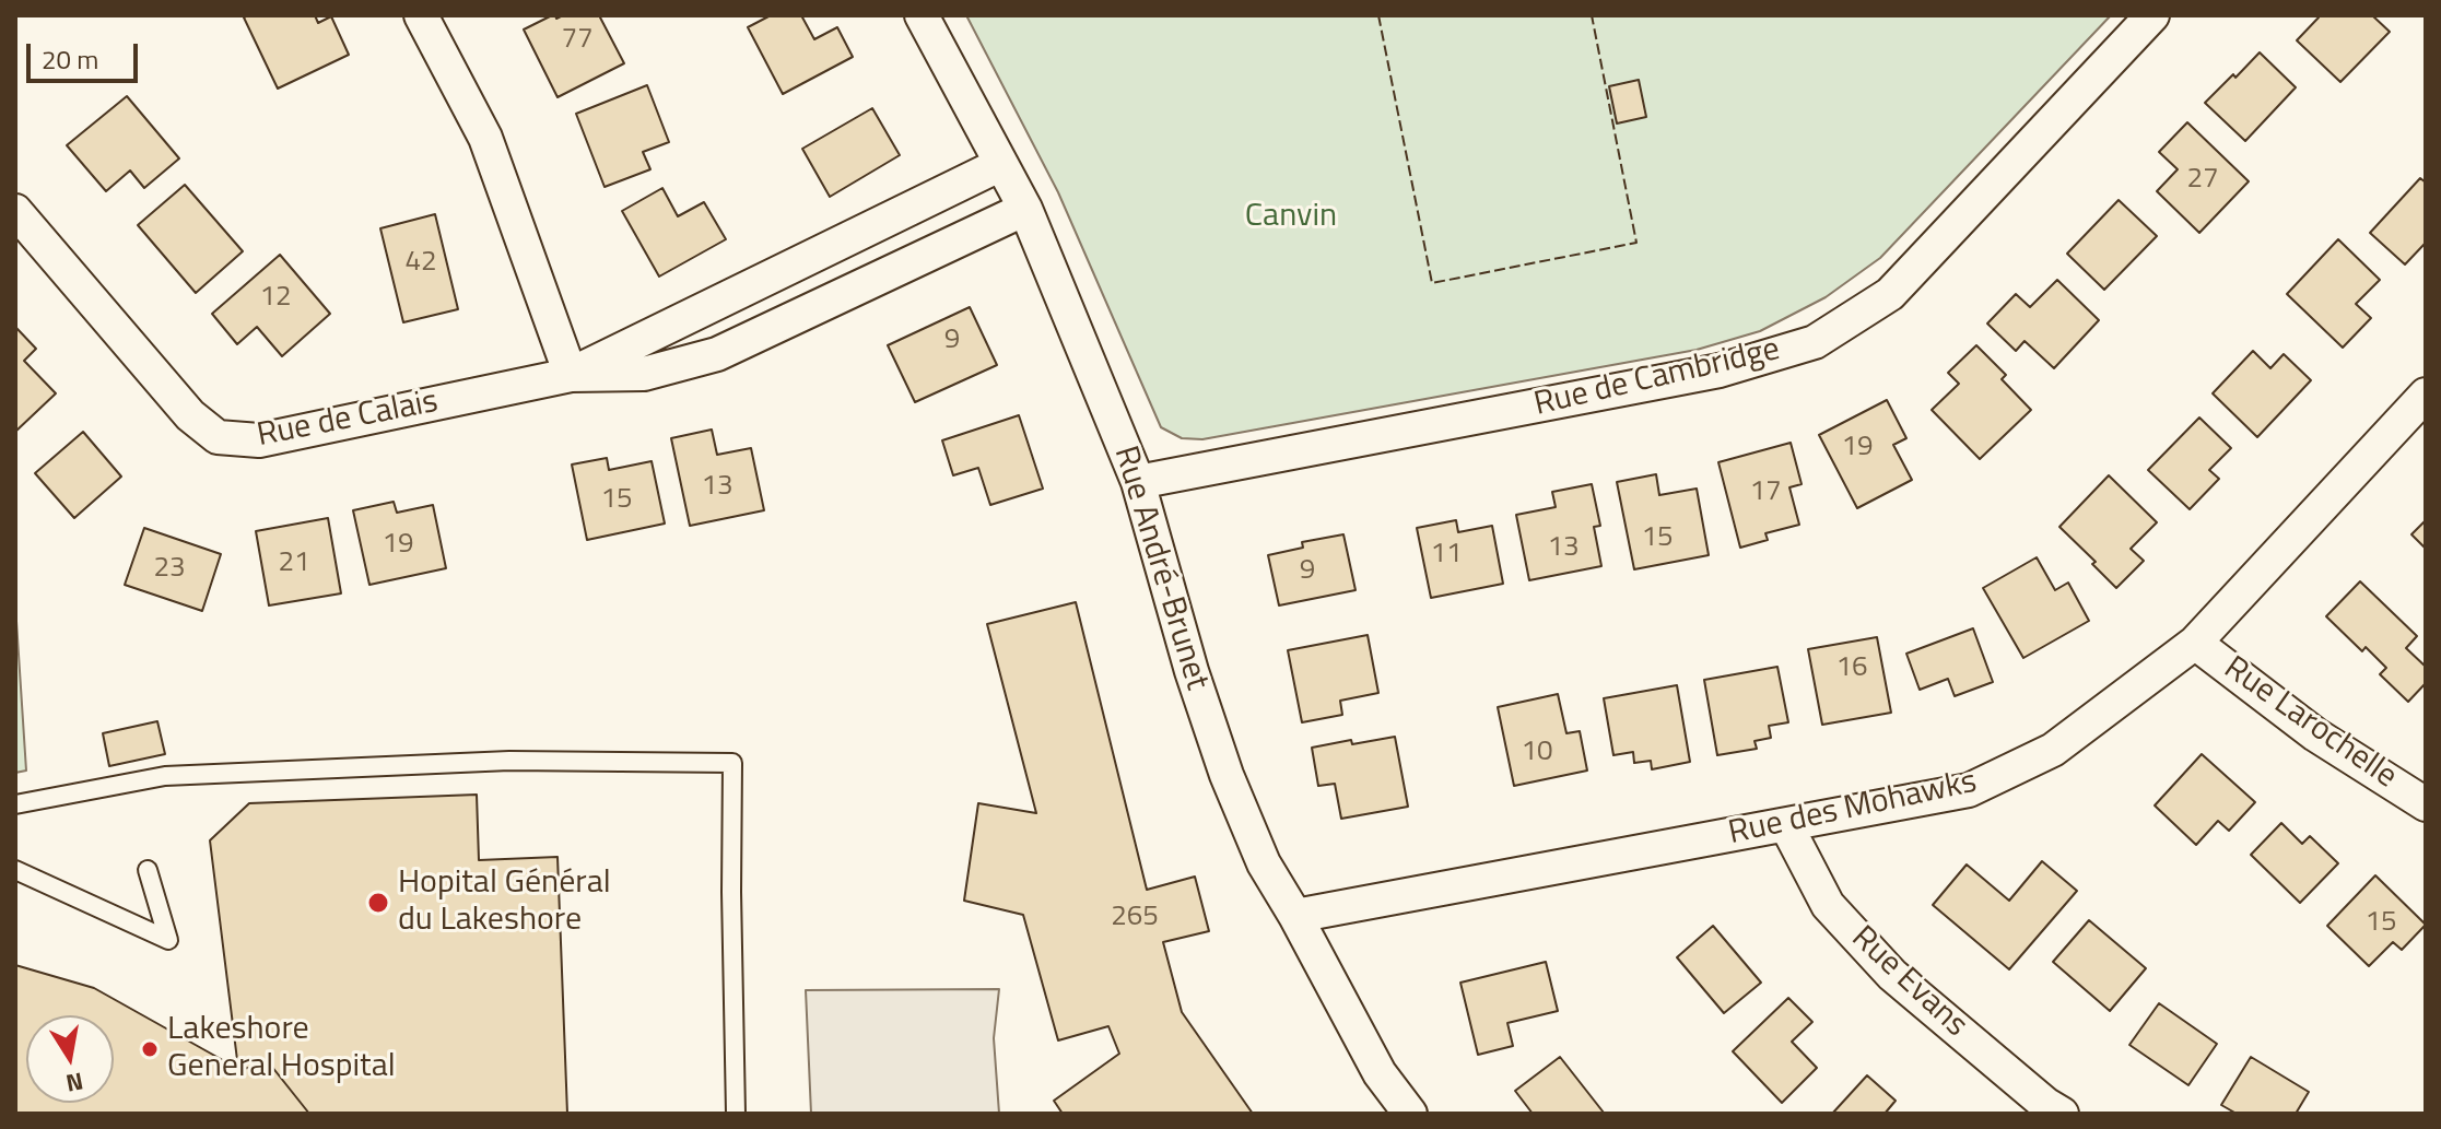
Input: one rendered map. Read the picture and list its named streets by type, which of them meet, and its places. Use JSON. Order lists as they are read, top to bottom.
{
  "streets": {
    "street": [
      "Rue de Cambridge",
      "Rue de Calais",
      "Rue André-Brunet",
      "Rue Larochelle",
      "Rue des Mohawks",
      "Rue Evans"
    ]
  },
  "crossings": [
    ["Rue de Cambridge", "Rue André-Brunet"],
    ["Rue de Calais", "Rue André-Brunet"],
    ["Rue André-Brunet", "Rue des Mohawks"],
    ["Rue Larochelle", "Rue des Mohawks"],
    ["Rue des Mohawks", "Rue Evans"]
  ],
  "parks": ["Canvin"],
  "places": ["Hopital Général du Lakeshore", "Lakeshore General Hospital"],
  "house_numbers": [
    "77",
    "27",
    "42",
    "12",
    "9",
    "19",
    "13",
    "17",
    "15",
    "15",
    "19",
    "13",
    "11",
    "21",
    "23",
    "9",
    "16",
    "10",
    "265",
    "15"
  ],
  "scale_bar": "20 m",
  "north": "bottom"
}
